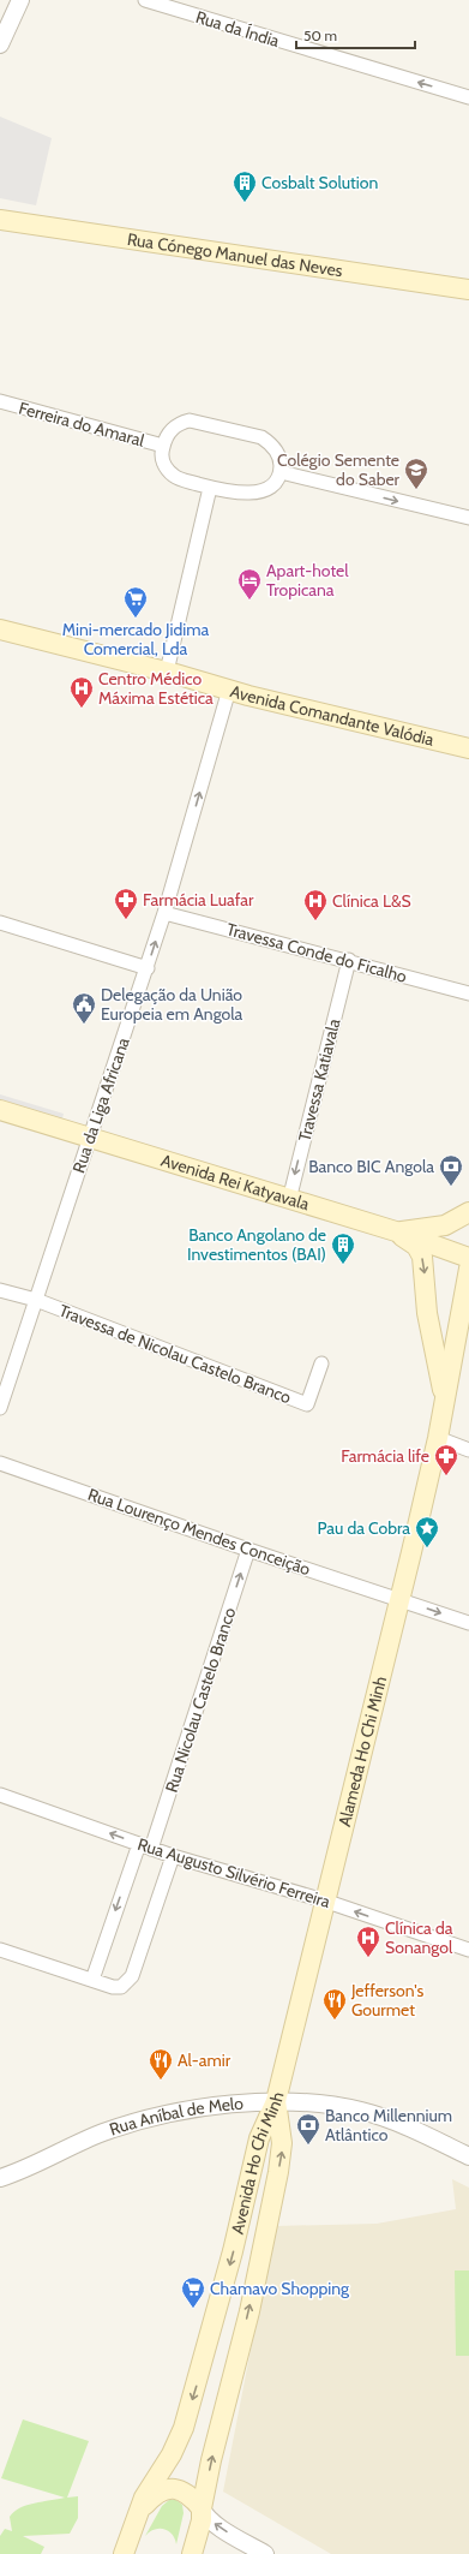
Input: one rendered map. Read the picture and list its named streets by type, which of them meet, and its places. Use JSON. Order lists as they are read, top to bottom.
{
  "streets": {
    "main road": [
      "Rua Cónego Manuel das Neves",
      "Avenida Comandante Valódia",
      "Avenida Rei Katyavala",
      "Alameda Ho Chi Minh",
      "Avenida Ho Chi Minh"
    ],
    "street": [
      "Rua da Índia",
      "Ferreira do Amaral",
      "Travessa Conde do Ficalho",
      "Travessa Katiavala",
      "Rua da Liga Africana",
      "Travessa de Nicolau Castelo Branco",
      "Rua Lourenço Mendes Conceição",
      "Rua Nicolau Castelo Branco",
      "Rua Augusto Silvério Ferreira",
      "Rua Aníbal de Melo"
    ]
  },
  "crossings": [
    ["Avenida Comandante Valódia", "Rua da Liga Africana"],
    ["Travessa Conde do Ficalho", "Travessa Katiavala"],
    ["Travessa Conde do Ficalho", "Rua da Liga Africana"],
    ["Travessa Katiavala", "Avenida Rei Katyavala"],
    ["Rua da Liga Africana", "Avenida Rei Katyavala"],
    ["Rua da Liga Africana", "Travessa de Nicolau Castelo Branco"],
    ["Rua Lourenço Mendes Conceição", "Rua Nicolau Castelo Branco"],
    ["Rua Lourenço Mendes Conceição", "Alameda Ho Chi Minh"],
    ["Rua Nicolau Castelo Branco", "Rua Augusto Silvério Ferreira"],
    ["Alameda Ho Chi Minh", "Rua Augusto Silvério Ferreira"],
    ["Alameda Ho Chi Minh", "Rua Aníbal de Melo"],
    ["Alameda Ho Chi Minh", "Avenida Ho Chi Minh"],
    ["Rua Aníbal de Melo", "Avenida Ho Chi Minh"]
  ],
  "one_way": [
    "Rua da Índia",
    "Travessa Katiavala",
    "Rua da Liga Africana",
    "Rua Augusto Silvério Ferreira"
  ],
  "places": {
    "building": ["Cosbalt Solution", "Banco Angolano de Investimentos (BAI)"],
    "school or university": ["Colégio Semente do Saber"],
    "hotel": ["Apart-hotel Tropicana"],
    "supermarket": ["Mini-mercado Jidima Comercial, Lda", "Chamavo Shopping"],
    "hospital": ["Centro Médico Máxima Estética", "Clínica L&S", "Clínica da Sonangol"],
    "pharmacy": ["Farmácia Luafar", "Farmácia life"],
    "public building": ["Delegação da União Europeia em Angola"],
    "bank": ["Banco BIC Angola", "Banco Millennium Atlântico"],
    "place": ["Pau da Cobra"],
    "restaurant": ["Jefferson's Gourmet", "Al-amir"]
  },
  "scale_bar": "50 m"
}
